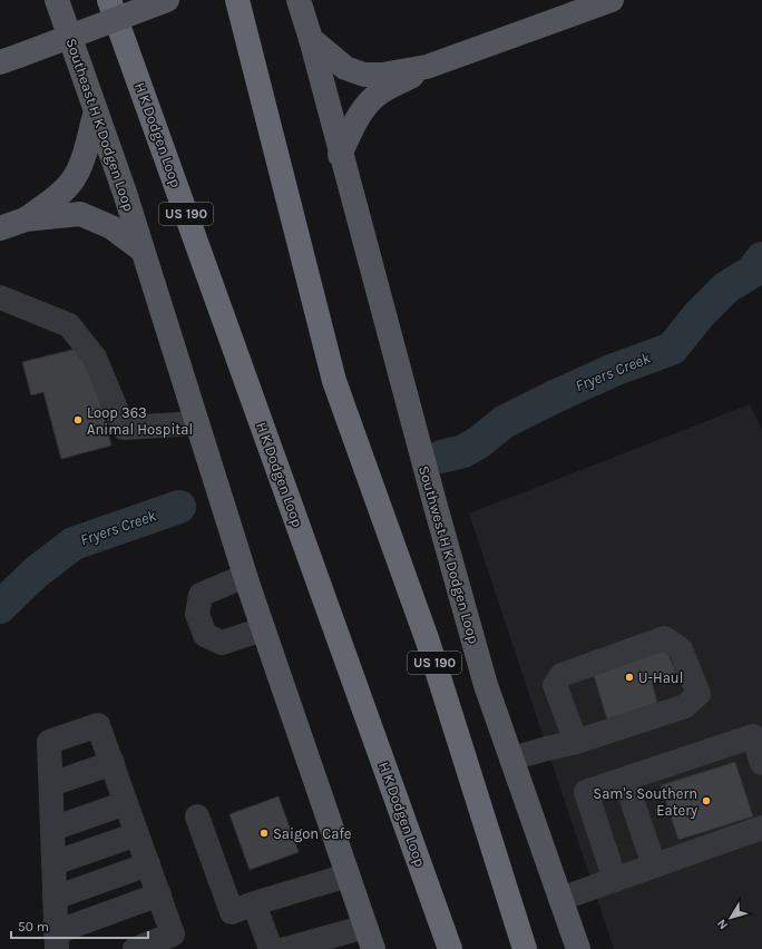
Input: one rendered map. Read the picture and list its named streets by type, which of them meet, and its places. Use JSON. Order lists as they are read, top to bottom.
{
  "streets": {
    "highway": ["H K Dodgen Loop", "US 190"],
    "main road": ["Southeast H K Dodgen Loop", "Southwest H K Dodgen Loop"]
  },
  "water": ["Fryers Creek"],
  "places": [
    "Loop 363 Animal Hospital",
    "U-Haul",
    "Sam's Southern Eatery",
    "Saigon Cafe"
  ],
  "scale_bar": "50 m",
  "north": "bottom left"
}
